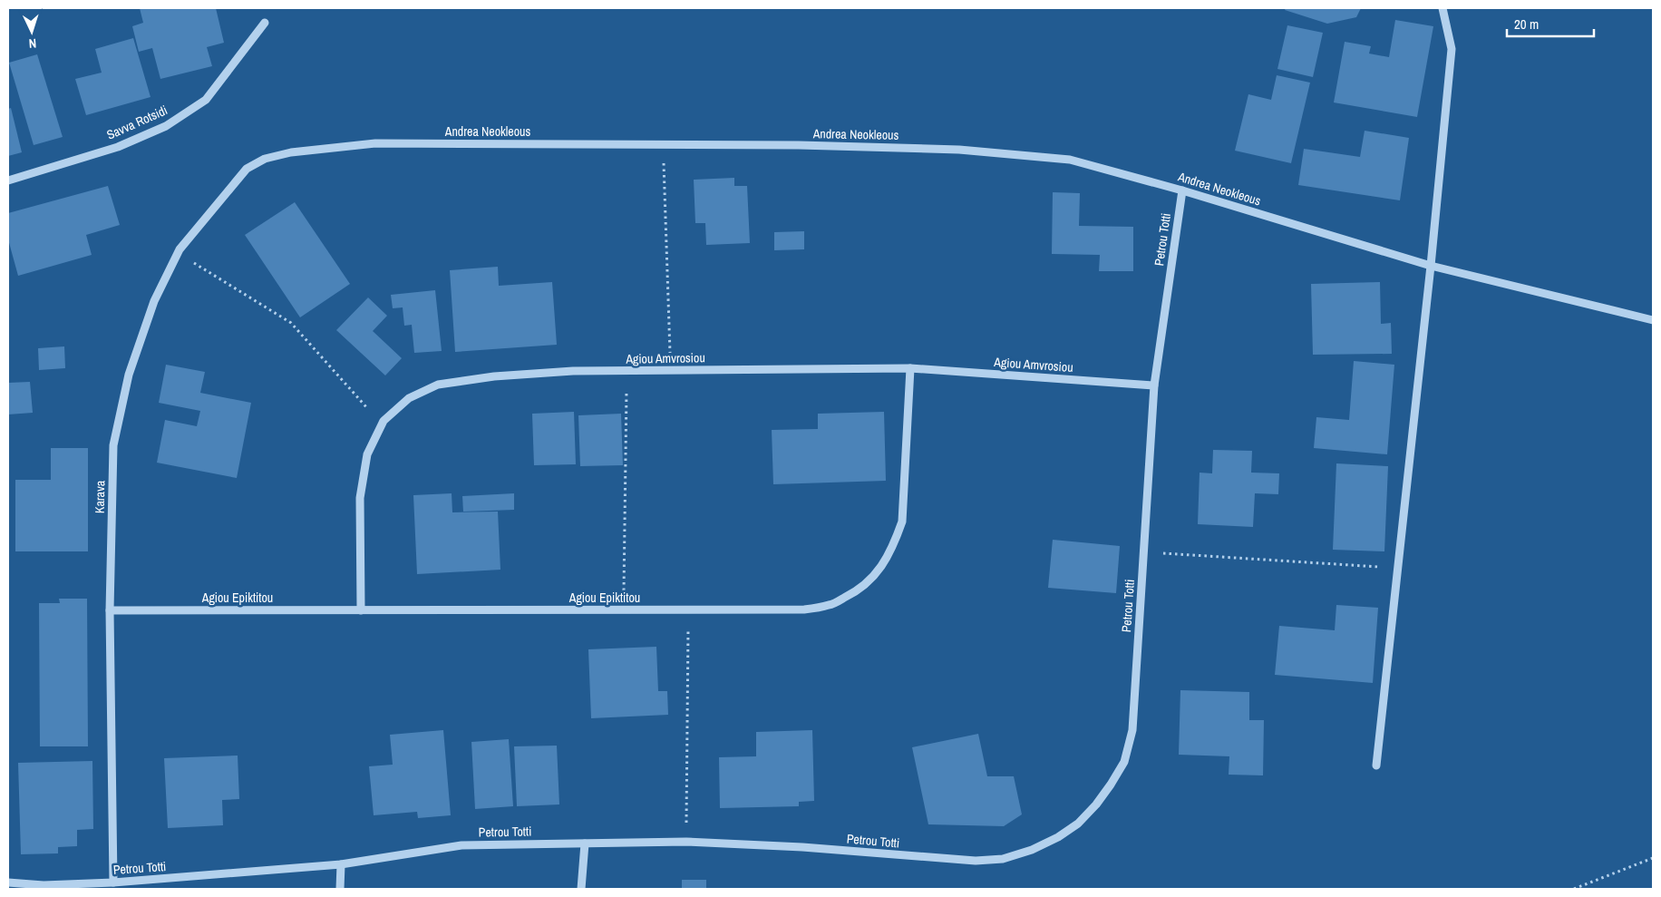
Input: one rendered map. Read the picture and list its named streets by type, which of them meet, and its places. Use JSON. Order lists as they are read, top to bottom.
{
  "streets": {
    "street": [
      "Savva Rotsidi",
      "Andrea Neokleous",
      "Petrou Totti",
      "Agiou Amvrosiou",
      "Karava",
      "Agiou Epiktitou"
    ]
  },
  "crossings": [
    ["Andrea Neokleous", "Petrou Totti"],
    ["Andrea Neokleous", "Karava"],
    ["Petrou Totti", "Agiou Amvrosiou"],
    ["Petrou Totti", "Karava"],
    ["Agiou Amvrosiou", "Agiou Epiktitou"],
    ["Karava", "Agiou Epiktitou"]
  ],
  "scale_bar": "20 m",
  "north": "bottom"
}
